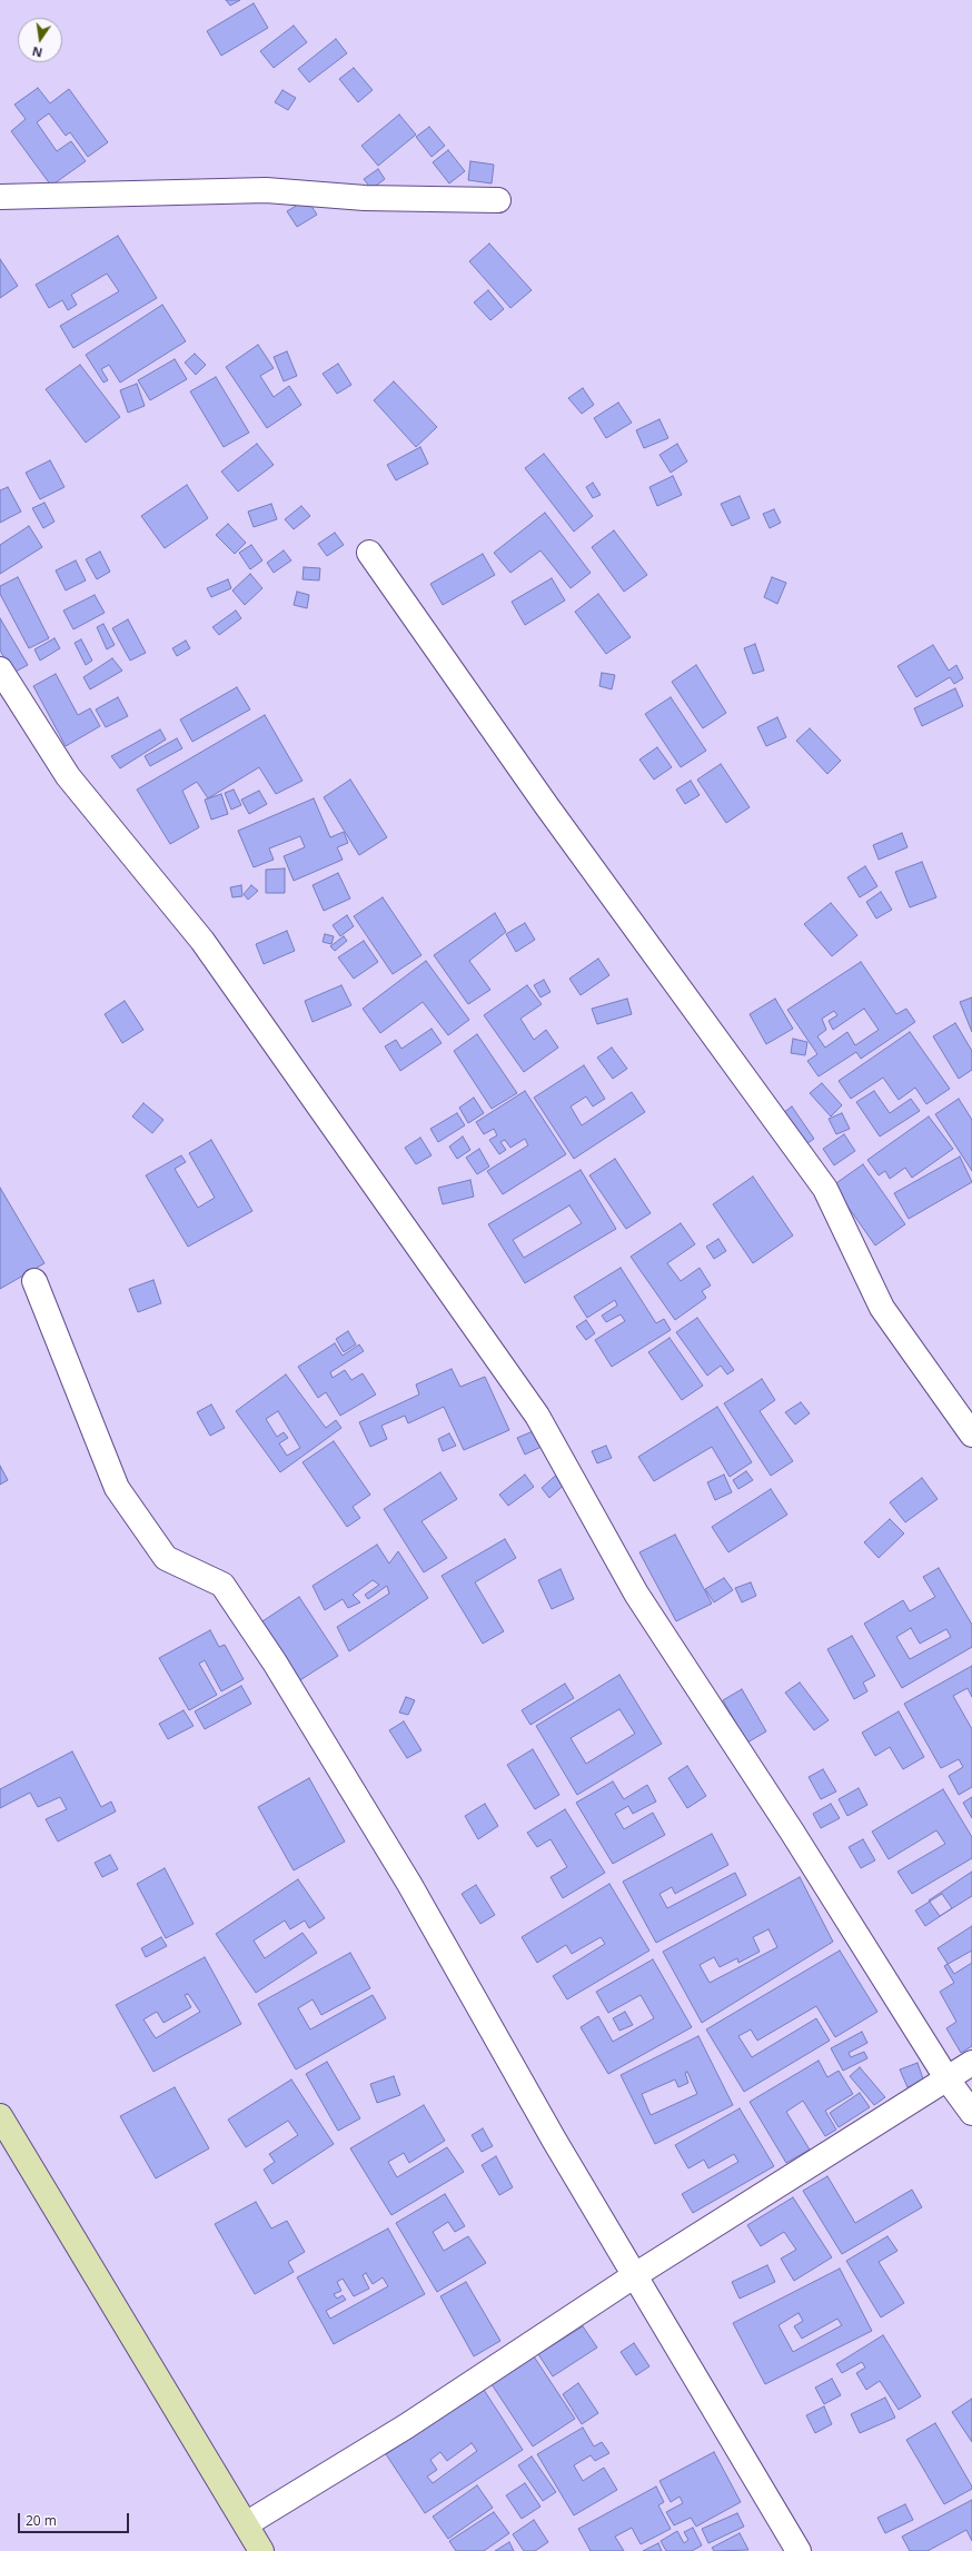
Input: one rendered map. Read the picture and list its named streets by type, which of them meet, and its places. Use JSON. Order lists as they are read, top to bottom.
{
  "scale_bar": "20 m",
  "north": "bottom"
}
